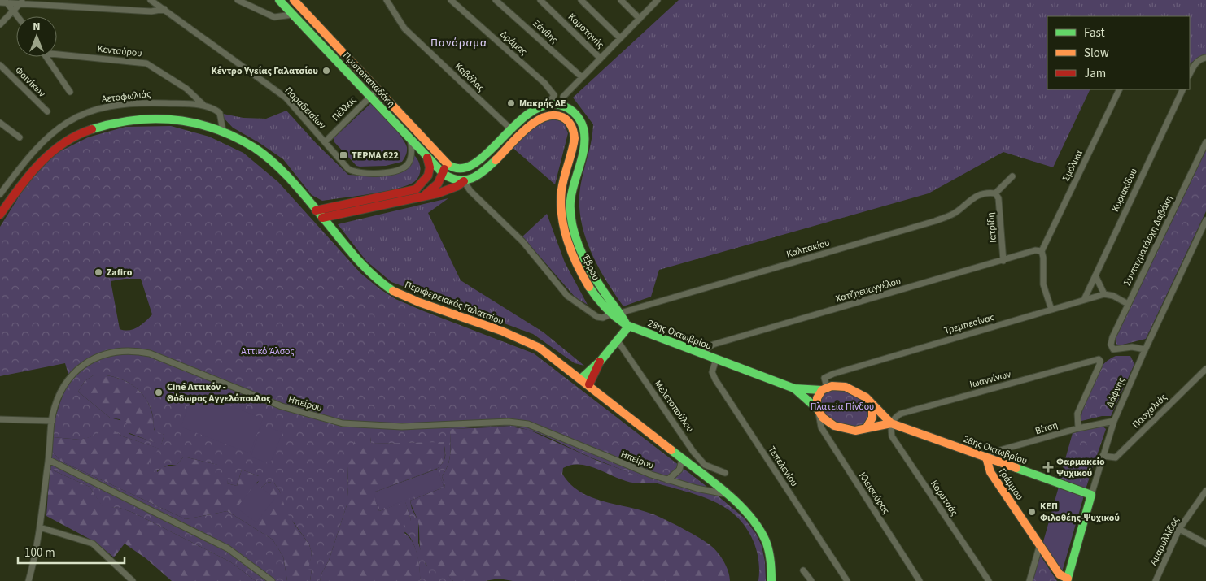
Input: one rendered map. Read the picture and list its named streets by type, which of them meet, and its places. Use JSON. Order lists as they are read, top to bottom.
{
  "streets": {
    "main road": [
      "Πρωτοπαπαδάκη",
      "Έβρου",
      "Περιφερειακός Γαλατσίου",
      "28ης Οκτωβρίου",
      "Δάφνης",
      "Γράμμου"
    ],
    "street": [
      "Κομοτηνής",
      "Ξάνθης",
      "Δράμας",
      "Κενταύρου",
      "Καβάλας",
      "Φοινίκων",
      "Αετοφωλιάς",
      "Παραδεισίων",
      "Πέλλας",
      "Σμόλικα",
      "Κυριακίδου",
      "Ιατρίδη",
      "Συνταγματάρχη Δαβάκη",
      "Καλπακίου",
      "Χατζηευαγγέλου",
      "Τρεμπεσίνας",
      "Ιωαννίνων",
      "Ηπείρου",
      "Μελετοπούλου",
      "Πασχαλιάς",
      "Βίτση",
      "Τεπελενίου",
      "Κλεισούρας",
      "Κορυτσάς",
      "Αμαρυλλίδος"
    ]
  },
  "crossings": [
    ["Κενταύρου", "Αετοφωλιάς"],
    ["Πρωτοπαπαδάκη", "Παραδεισίων"],
    ["Πρωτοπαπαδάκη", "Πέλλας"],
    ["Παραδεισίων", "Πέλλας"],
    ["Σμόλικα", "Χατζηευαγγέλου"],
    ["Κυριακίδου", "Τρεμπεσίνας"],
    ["Ιατρίδη", "Καλπακίου"],
    ["Ιατρίδη", "Χατζηευαγγέλου"],
    ["Συνταγματάρχη Δαβάκη", "Δάφνης"],
    ["Καλπακίου", "Έβρου"],
    ["Έβρου", "Περιφερειακός Γαλατσίου"],
    ["Έβρου", "28ης Οκτωβρίου"],
    ["Χατζηευαγγέλου", "28ης Οκτωβρίου"],
    ["Περιφερειακός Γαλατσίου", "Ηπείρου"],
    ["Τρεμπεσίνας", "28ης Οκτωβρίου"],
    ["Τρεμπεσίνας", "Κλεισούρας"],
    ["28ης Οκτωβρίου", "Ιωαννίνων"],
    ["28ης Οκτωβρίου", "Δάφνης"],
    ["28ης Οκτωβρίου", "Βίτση"],
    ["28ης Οκτωβρίου", "Τεπελενίου"],
    ["28ης Οκτωβρίου", "Γράμμου"],
    ["28ης Οκτωβρίου", "Κλεισούρας"],
    ["28ης Οκτωβρίου", "Κορυτσάς"],
    ["Ιωαννίνων", "Βίτση"],
    ["Ιωαννίνων", "Κορυτσάς"],
    ["Δάφνης", "Πασχαλιάς"],
    ["Δάφνης", "Βίτση"],
    ["Δάφνης", "Γράμμου"],
    ["Βίτση", "Γράμμου"]
  ],
  "districts": ["Πανόραμα"],
  "parks": ["Αττικό Άλσος", "Πλατεία Πίνδου"],
  "places": {
    "other": [
      "Κέντρο Υγείας Γαλατσίου",
      "Μακρής ΑΕ",
      "Zafiro",
      "Ciné Αττικόν - Θόδωρος Αγγελόπουλος",
      "ΚΕΠ Φιλοθέης-Ψυχικού"
    ],
    "transit": ["ΤΕΡΜΑ 622"],
    "health": ["Φαρμακείο Ψυχικού"]
  },
  "legend": ["Fast", "Slow", "Jam"],
  "scale_bar": "100 m",
  "north": "top"
}
